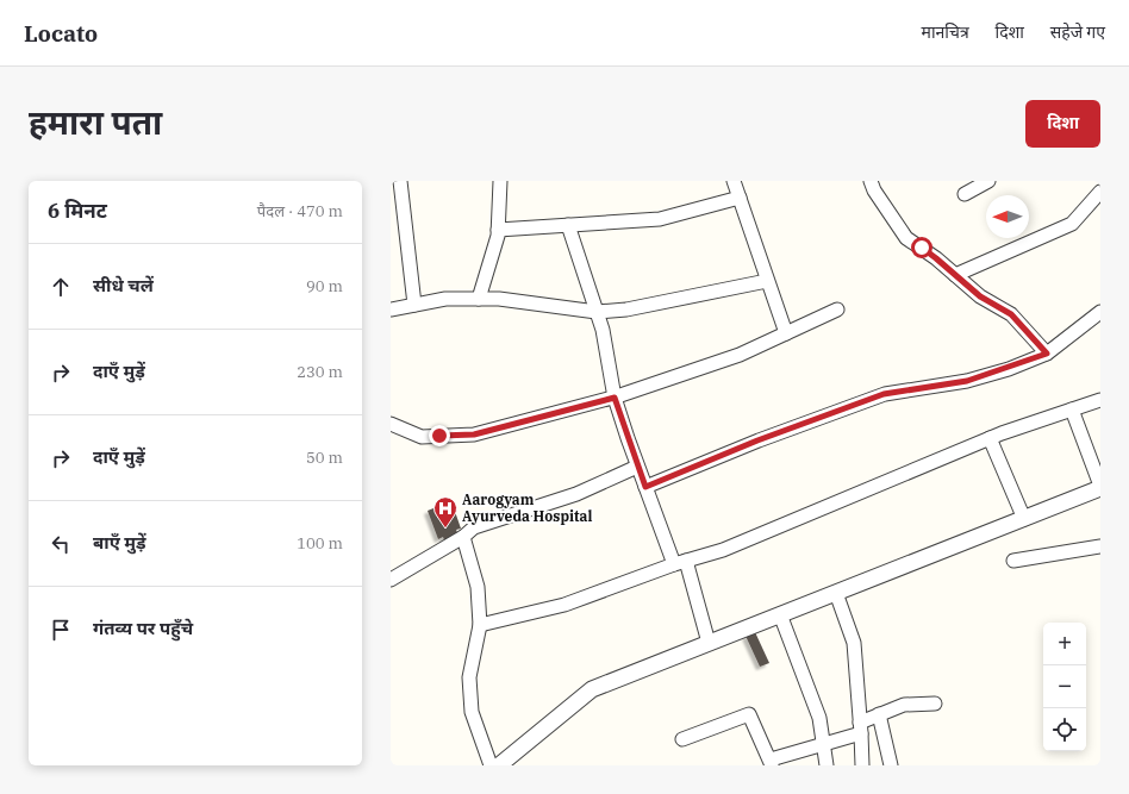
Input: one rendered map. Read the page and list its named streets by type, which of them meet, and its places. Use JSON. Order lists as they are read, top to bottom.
{
  "places": {
    "hospital": ["Aarogyam Ayurveda Hospital"]
  },
  "north": "left",
  "page": {
    "header": "Locato",
    "nav": ["मानचित्र", "दिशा", "सहेजे गए"],
    "title": "हमारा पता",
    "buttons": "दिशा",
    "heading": ["6 मिनट", "पैदल · 470 m"],
    "list": [
      ["सीधे चलें", "90 m"],
      ["दाएँ मुड़ें", "230 m"],
      ["दाएँ मुड़ें", "50 m"],
      ["बाएँ मुड़ें", "100 m"],
      "गंतव्य पर पहुँचे"
    ],
    "map_buttons": ["+", "−"]
  }
}
